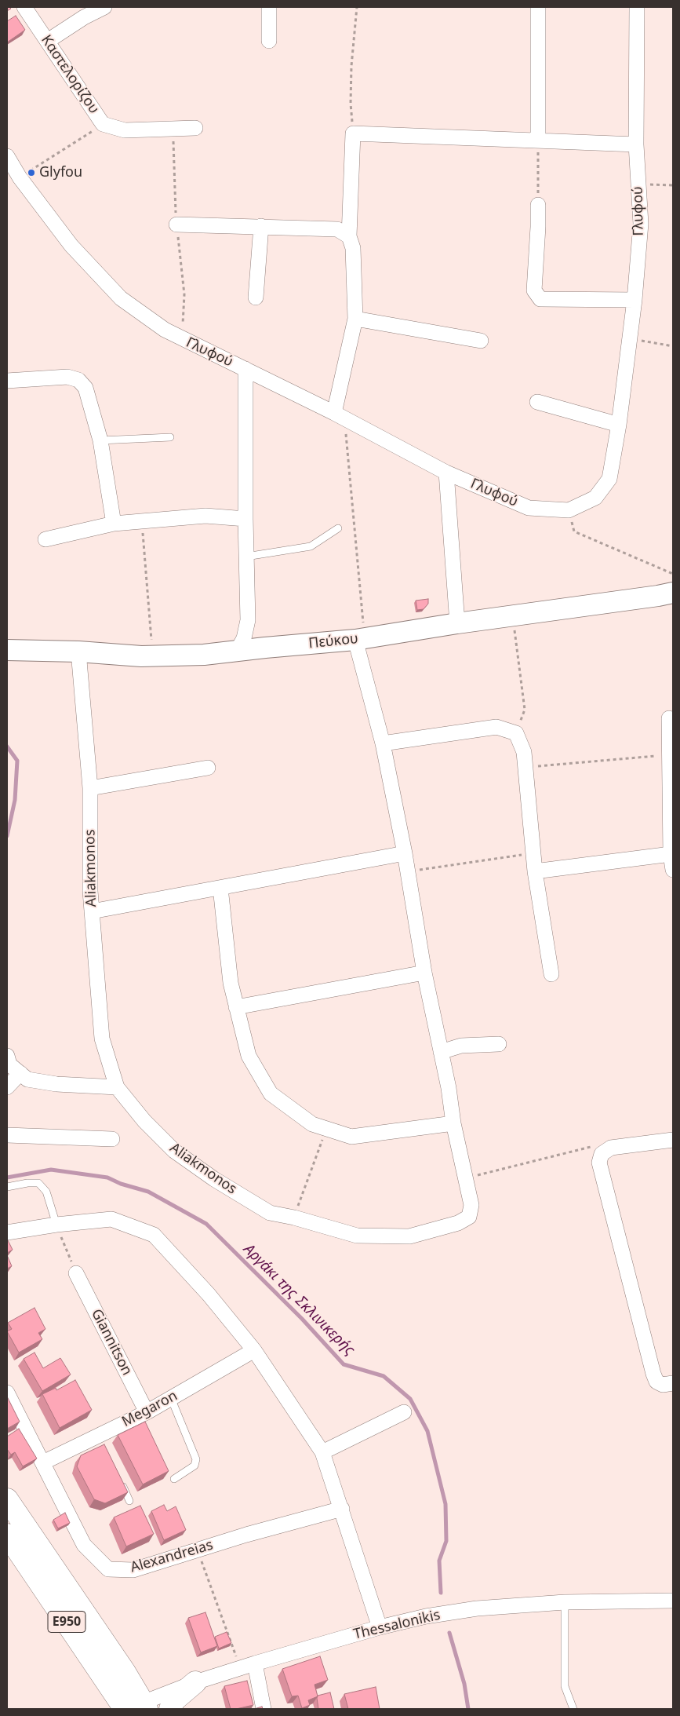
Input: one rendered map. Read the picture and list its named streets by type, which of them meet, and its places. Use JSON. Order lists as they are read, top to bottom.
{
  "streets": {
    "main road": ["Πεύκου", "E950"],
    "street": [
      "Καστελορίζου",
      "Γλυφού",
      "Aliakmonos",
      "Giannitson",
      "Megaron",
      "Alexandreias",
      "Thessalonikis"
    ]
  },
  "crossings": [
    ["Πεύκου", "Aliakmonos"],
    ["Giannitson", "Megaron"],
    ["Megaron", "Alexandreias"],
    ["E950", "Thessalonikis"]
  ],
  "water": ["Αργάκι της Σκλινικερής"],
  "places": ["Glyfou"]
}
